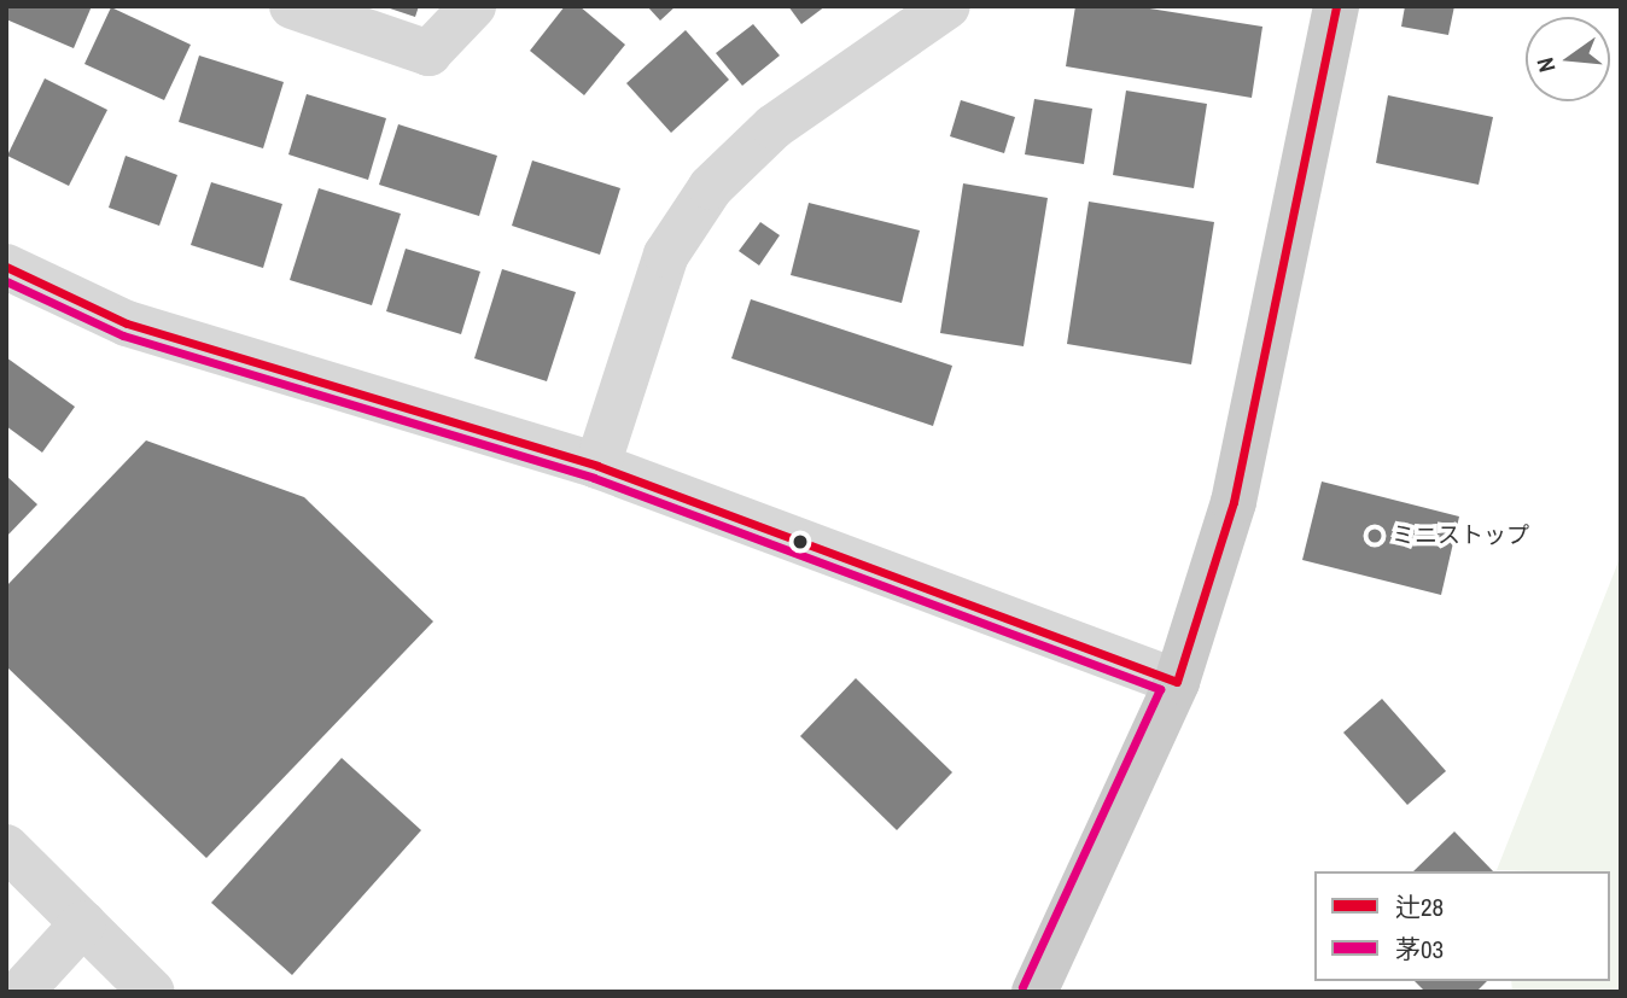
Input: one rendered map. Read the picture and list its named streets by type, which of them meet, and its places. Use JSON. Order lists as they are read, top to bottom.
{
  "places": ["ミニストップ"],
  "lines": ["transit line 辻28", "transit line 茅03"],
  "legend": ["辻28", "茅03"],
  "north": "left"
}
